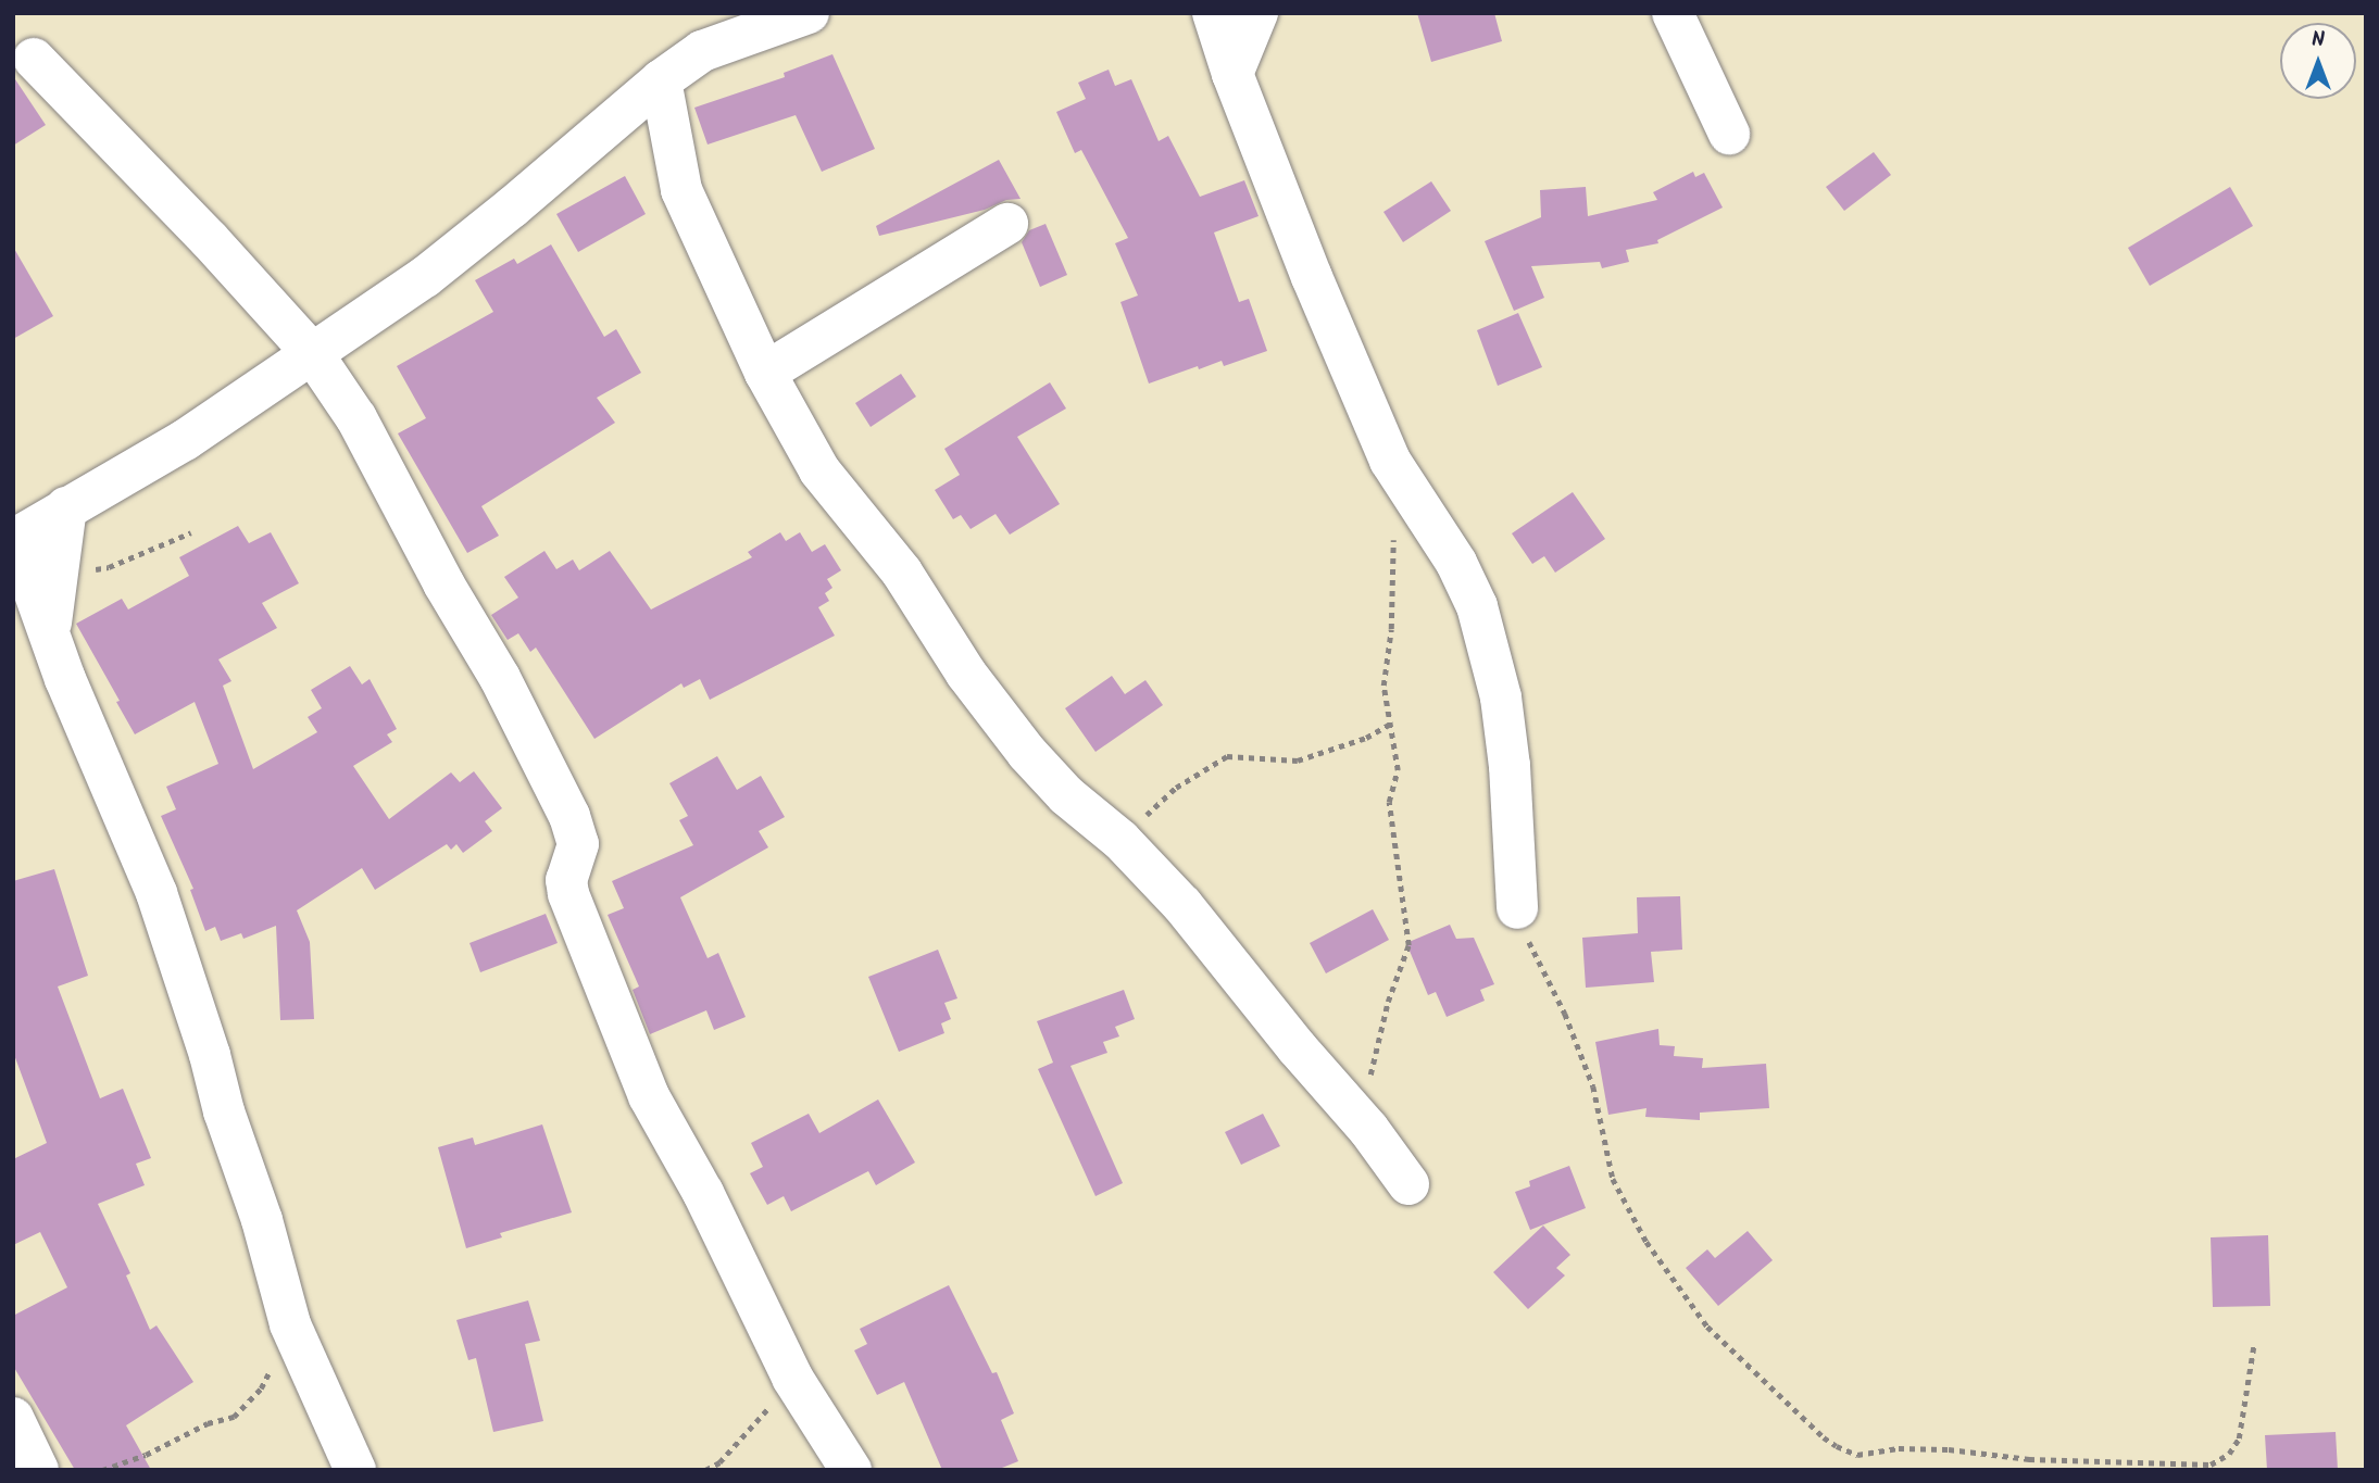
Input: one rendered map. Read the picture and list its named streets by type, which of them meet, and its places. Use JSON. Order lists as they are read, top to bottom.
{
  "north": "top"
}
